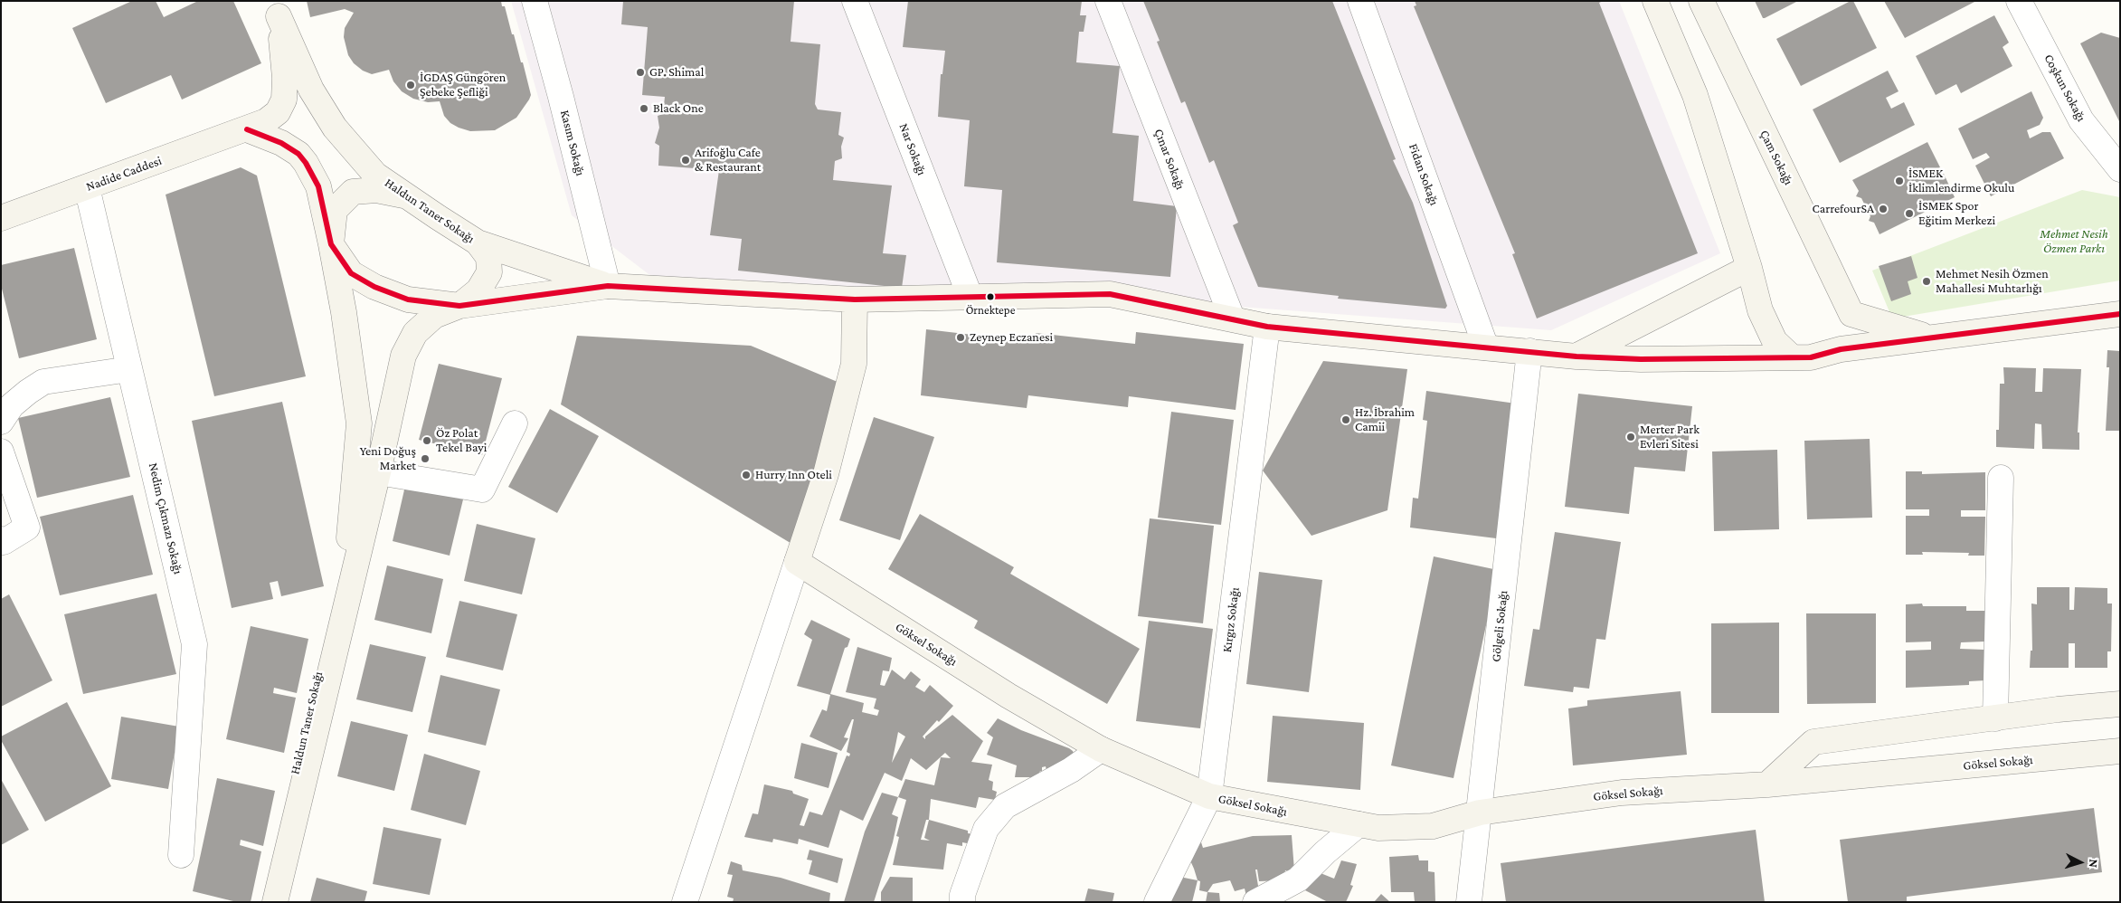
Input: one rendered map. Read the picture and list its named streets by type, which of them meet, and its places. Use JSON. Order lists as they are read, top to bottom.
{
  "streets": {
    "main road": [
      "Çam Sokağı",
      "Nadide Caddesi",
      "Haldun Taner Sokağı",
      "Göksel Sokağı"
    ],
    "street": [
      "Coşkun Sokağı",
      "Kasım Sokağı",
      "Nar Sokağı",
      "Çınar Sokağı",
      "Fidan Sokağı",
      "Nedim Çıkmazı Sokağı",
      "Kırgız Sokağı",
      "Gölgeli Sokağı"
    ]
  },
  "crossings": [
    ["Nadide Caddesi", "Haldun Taner Sokağı"],
    ["Nadide Caddesi", "Nedim Çıkmazı Sokağı"],
    ["Kırgız Sokağı", "Göksel Sokağı"],
    ["Gölgeli Sokağı", "Göksel Sokağı"]
  ],
  "parks": ["Mehmet Nesih Özmen Parkı"],
  "places": [
    "GP. Shimal",
    "İGDAŞ Güngören Şebeke Şefliği",
    "Black One",
    "Arifoğlu Cafe & Restaurant",
    "İSMEK İklimlendirme Okulu",
    "CarrefourSA",
    "İSMEK Spor Eğitim Merkezi",
    "Mehmet Nesih Özmen Mahallesi Muhtarlığı",
    "Örnektepe",
    "Zeynep Eczanesi",
    "Hz. İbrahim Camii",
    "Merter Park Evleri Sitesi",
    "Öz Polat Tekel Bayi",
    "Yeni Doğuş Market",
    "Hurry Inn Oteli"
  ],
  "north": "right"
}
